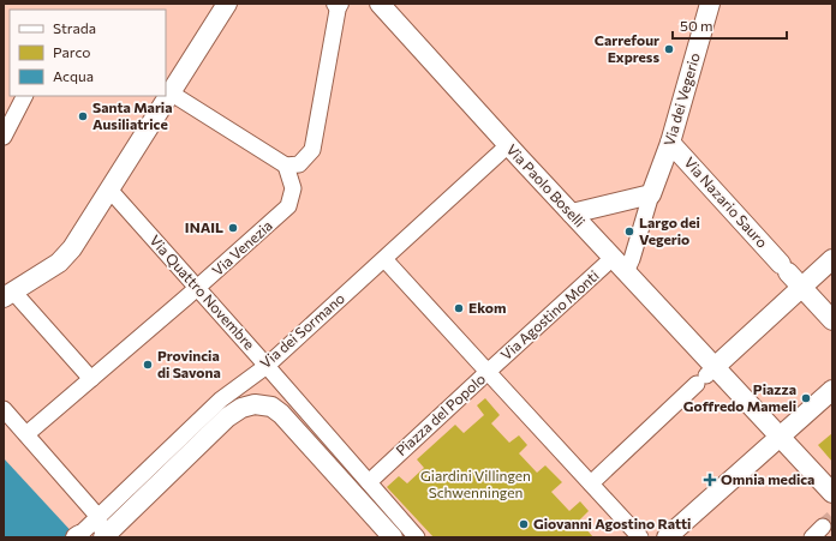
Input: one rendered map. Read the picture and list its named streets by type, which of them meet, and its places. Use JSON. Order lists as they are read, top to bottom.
{
  "streets": {
    "street": [
      "Via dei Vegerio",
      "Via Paolo Boselli",
      "Via Nazario Sauro",
      "Via Venezia",
      "Via Quattro Novembre",
      "Via Agostino Monti",
      "Via dei Sormano",
      "Piazza del Popolo"
    ]
  },
  "crossings": [
    ["Via dei Vegerio", "Via Paolo Boselli"],
    ["Via dei Vegerio", "Via Nazario Sauro"],
    ["Via dei Vegerio", "Via Agostino Monti"],
    ["Via Paolo Boselli", "Via Agostino Monti"],
    ["Via Paolo Boselli", "Via dei Sormano"],
    ["Via Venezia", "Via Quattro Novembre"],
    ["Via Quattro Novembre", "Via dei Sormano"],
    ["Via Quattro Novembre", "Piazza del Popolo"],
    ["Via Agostino Monti", "Piazza del Popolo"]
  ],
  "parks": ["Giardini Villingen Schwenningen"],
  "places": {
    "other": [
      "Carrefour Express",
      "Santa Maria Ausiliatrice",
      "INAIL",
      "Largo dei Vegerio",
      "Ekom",
      "Provincia di Savona",
      "Piazza Goffredo Mameli",
      "Giovanni Agostino Ratti"
    ],
    "health": ["Omnia medica"]
  },
  "legend": ["Strada", "Parco", "Acqua"],
  "scale_bar": "50 m"
}
